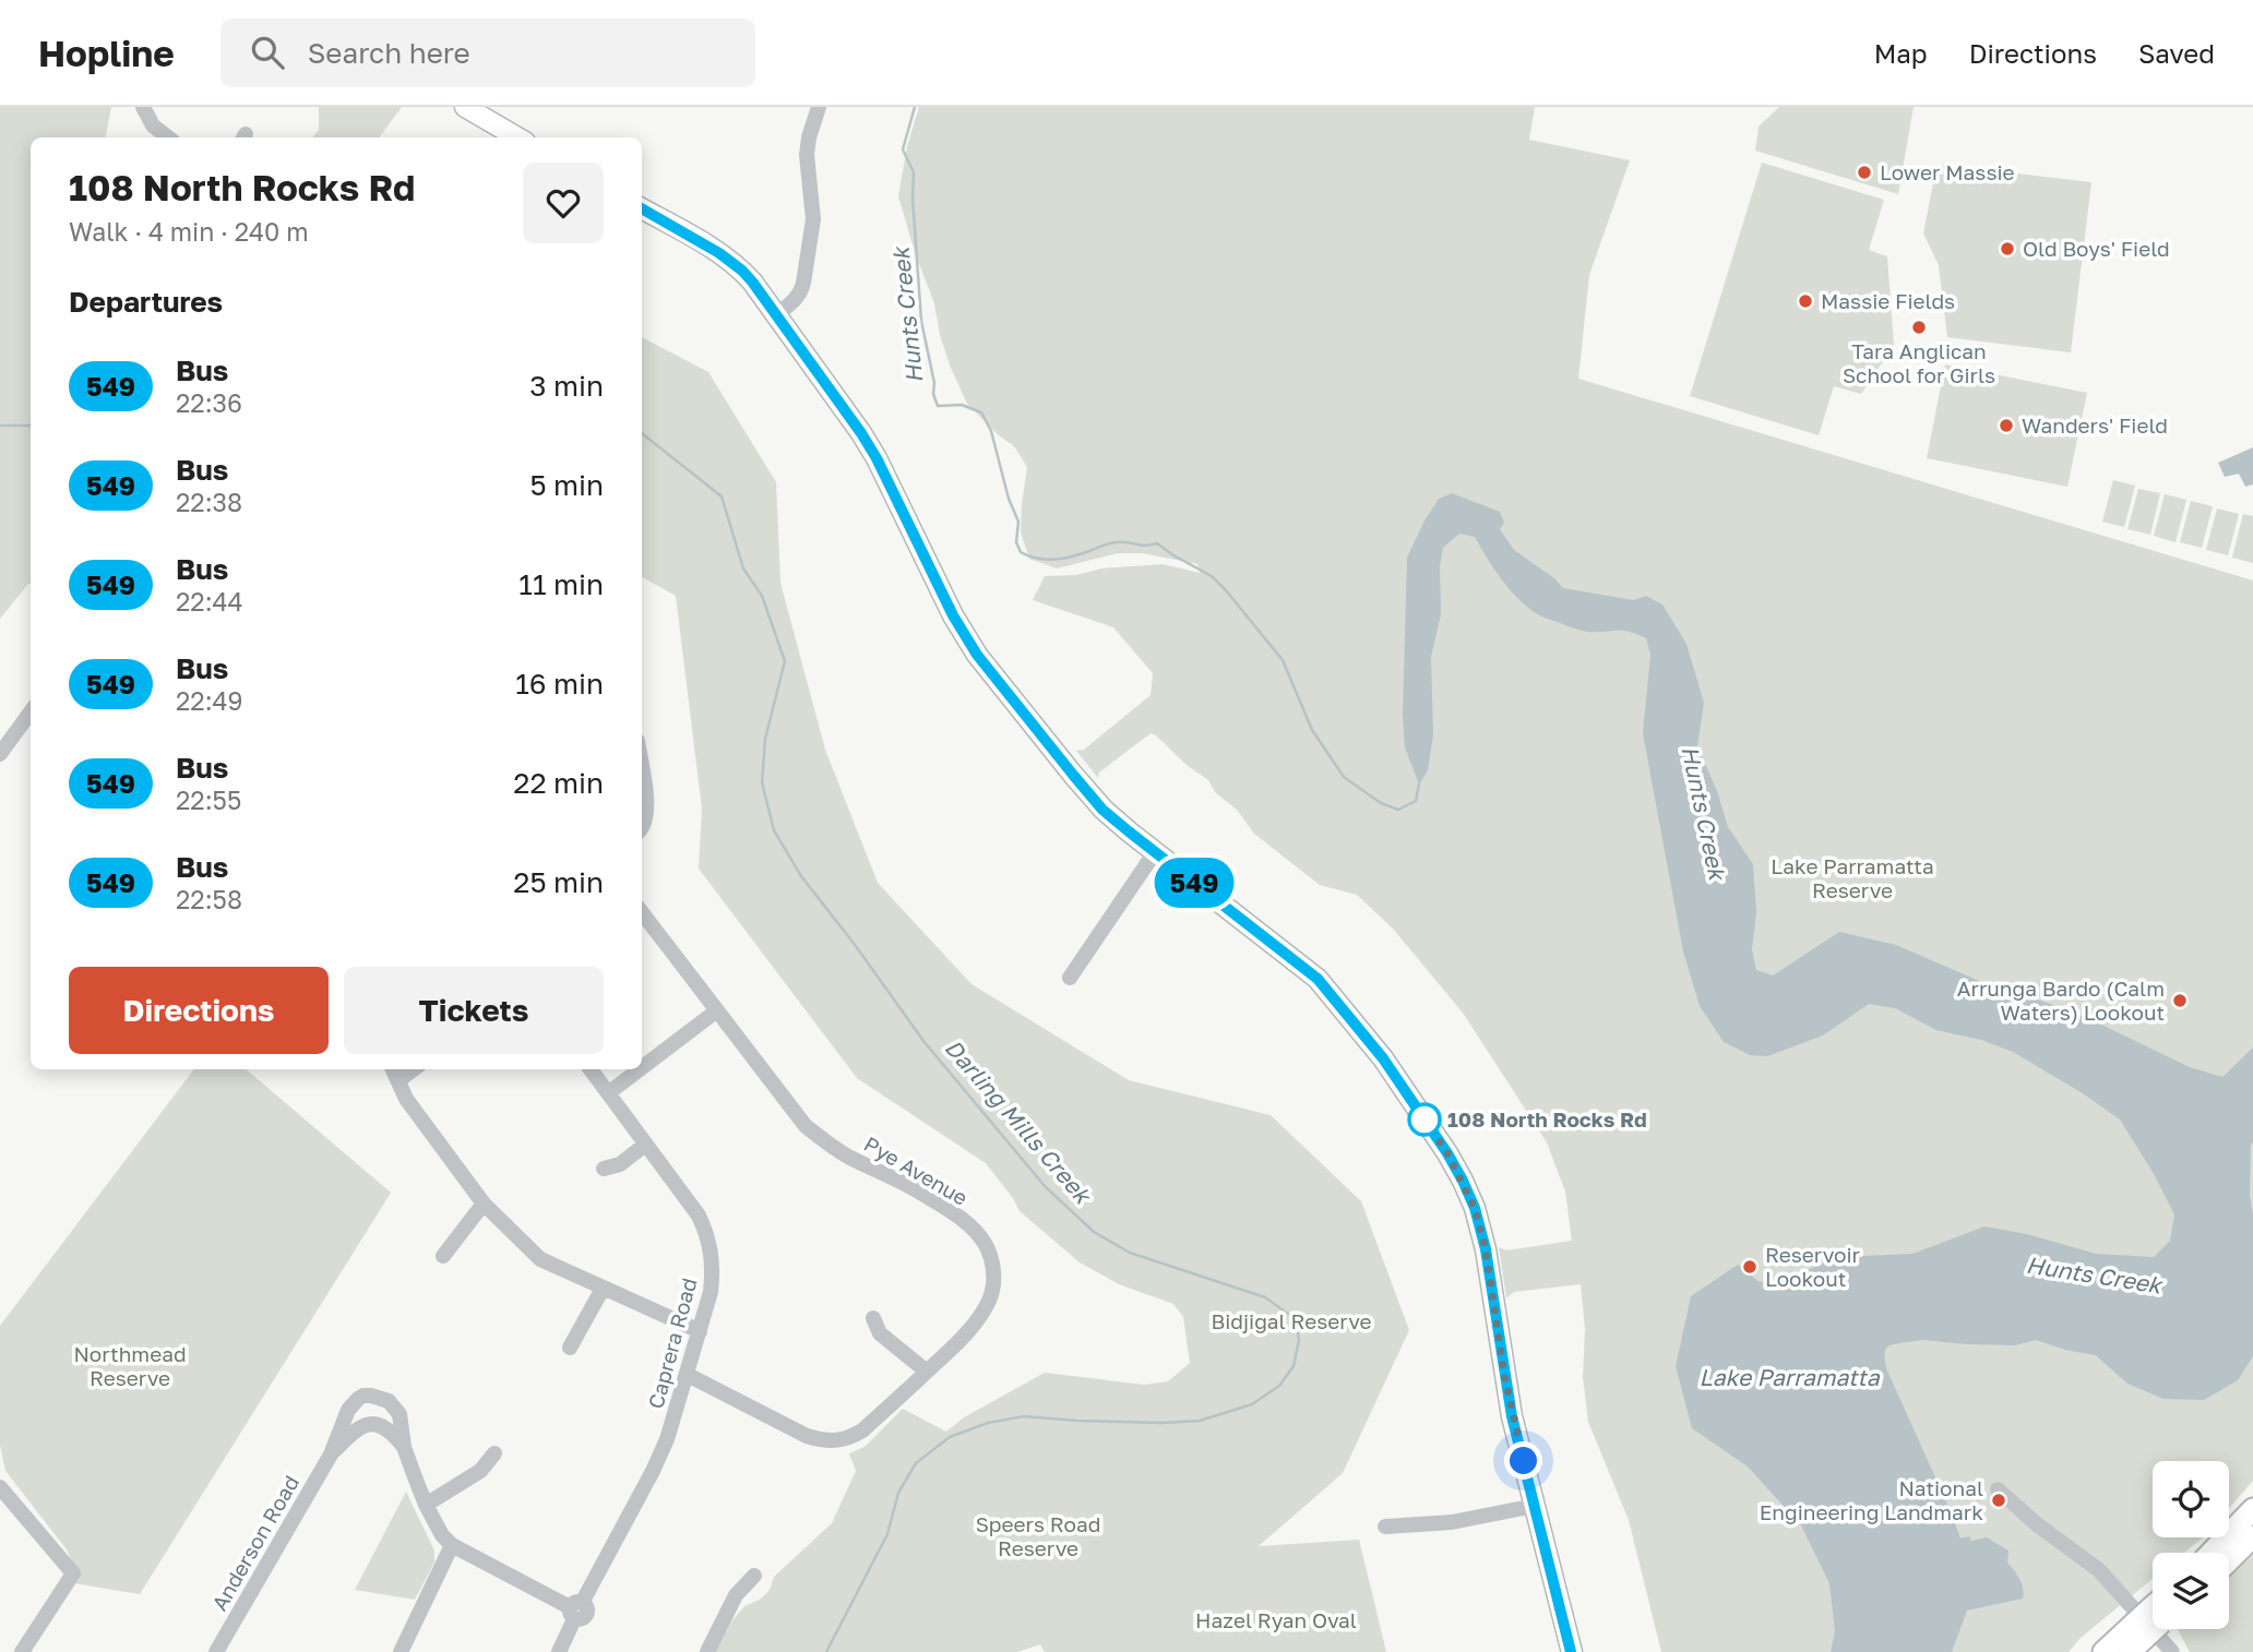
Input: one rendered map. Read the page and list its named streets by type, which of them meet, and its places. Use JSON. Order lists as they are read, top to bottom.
{
  "streets": {
    "street": ["Pye Avenue", "Caprera Road", "Anderson Road"]
  },
  "crossings": [
    ["Pye Avenue", "Caprera Road"]
  ],
  "water": ["Hunts Creek", "Darling Mills Creek", "Lake Parramatta"],
  "parks": [
    "Lake Parramatta Reserve",
    "Bidjigal Reserve",
    "Northmead Reserve",
    "Speers Road Reserve",
    "Hazel Ryan Oval"
  ],
  "places": [
    "Lower Massie",
    "Old Boys' Field",
    "Massie Fields",
    "Tara Anglican School for Girls",
    "Wanders' Field",
    "Arrunga Bardo (Calm Waters) Lookout",
    "108 North Rocks Rd",
    "Reservoir Lookout",
    "National Engineering Landmark"
  ],
  "lines": ["bus line 549"],
  "page": {
    "header": "Hopline",
    "search": "Search here",
    "nav": ["Map", "Directions", "Saved"],
    "on_map": "549",
    "heading": [
      ["108 North Rocks Rd", "Walk · 4 min · 240 m"],
      "Departures"
    ],
    "list": [
      {
        "mark": "549",
        "name": "Bus",
        "note": "22:36",
        "value": "3 min"
      },
      {
        "mark": "549",
        "name": "Bus",
        "note": "22:38",
        "value": "5 min"
      },
      {
        "mark": "549",
        "name": "Bus",
        "note": "22:44",
        "value": "11 min"
      },
      {
        "mark": "549",
        "name": "Bus",
        "note": "22:49",
        "value": "16 min"
      },
      {
        "mark": "549",
        "name": "Bus",
        "note": "22:55",
        "value": "22 min"
      },
      {
        "mark": "549",
        "name": "Bus",
        "note": "22:58",
        "value": "25 min"
      }
    ],
    "buttons": ["Directions", "Tickets"]
  }
}
